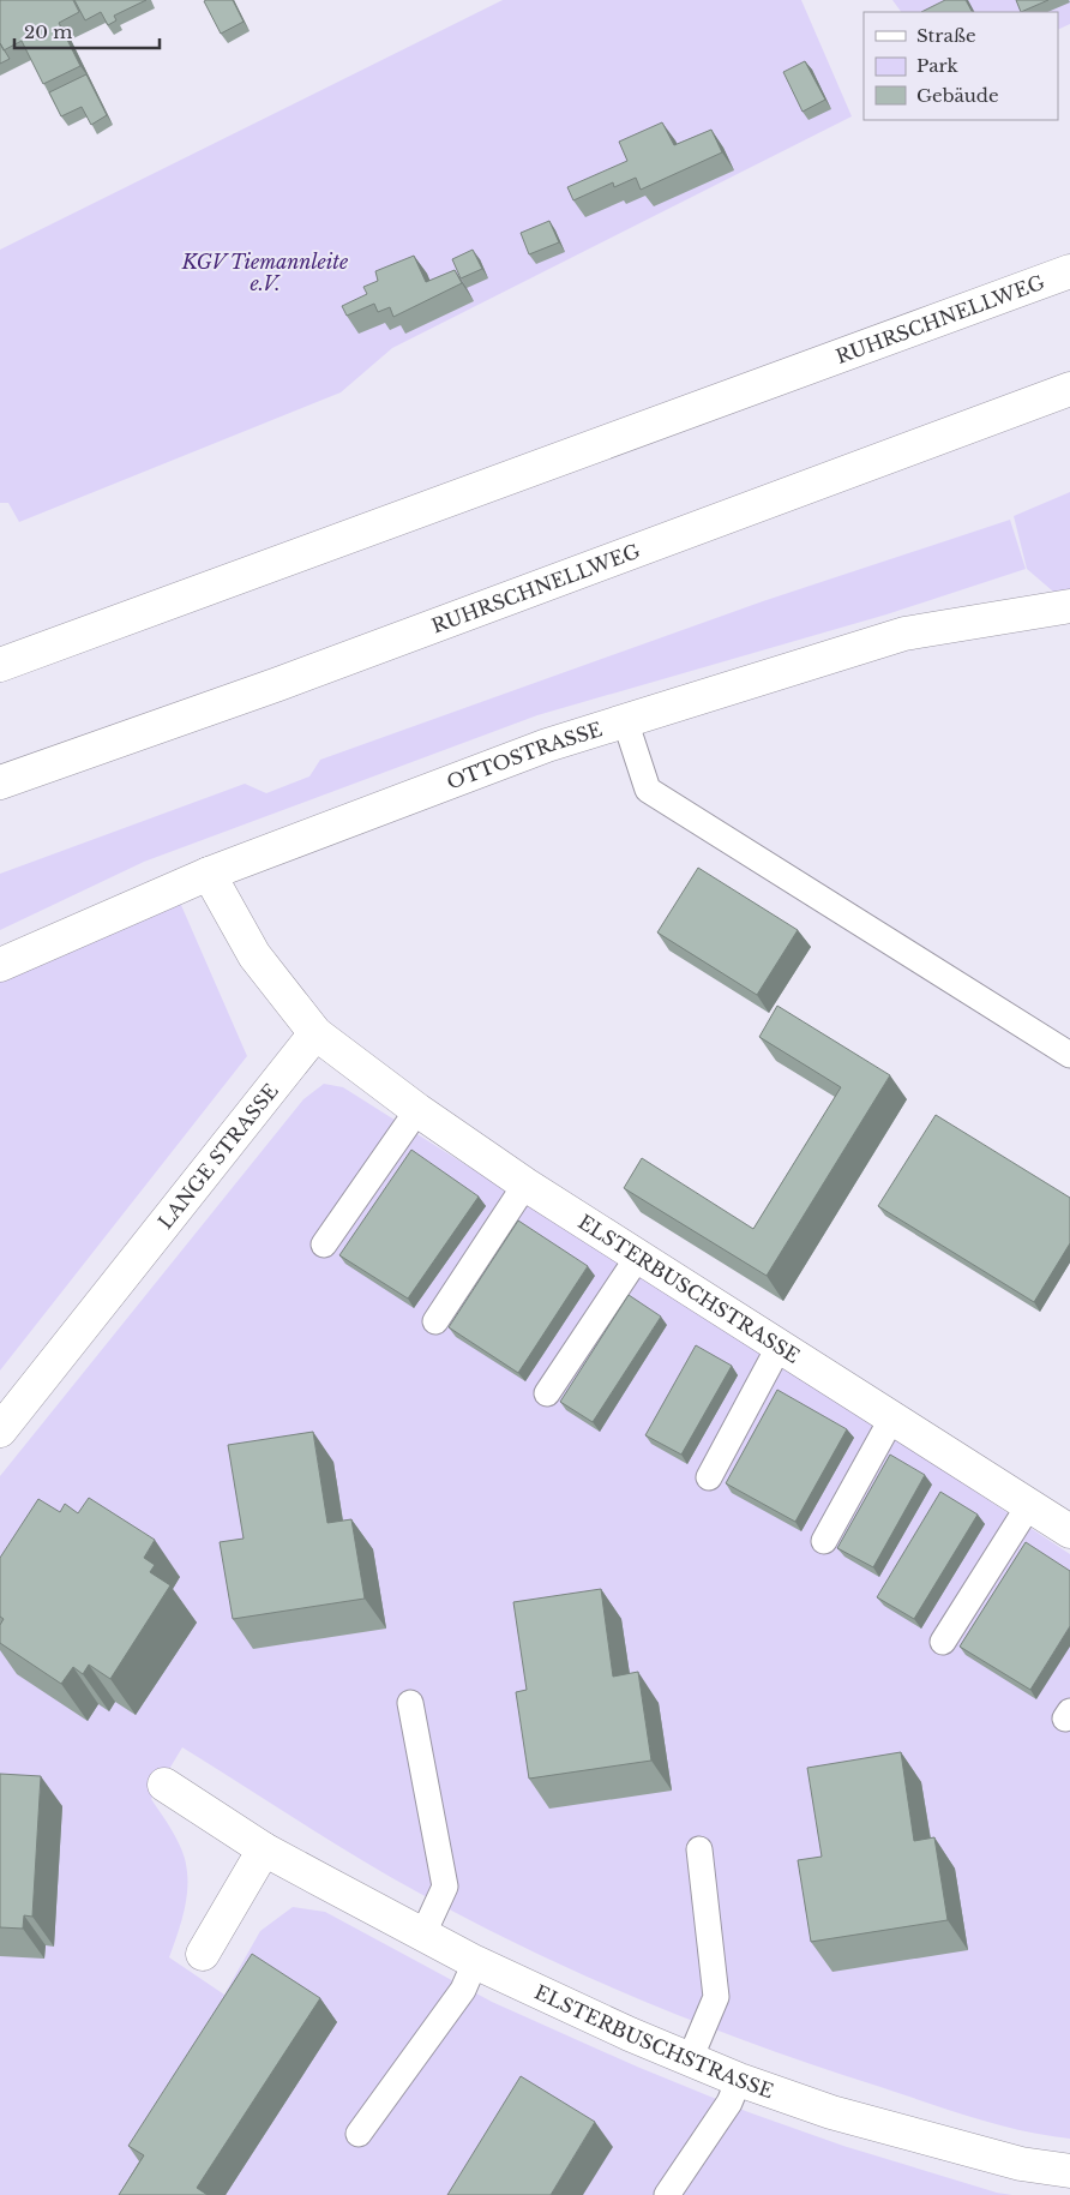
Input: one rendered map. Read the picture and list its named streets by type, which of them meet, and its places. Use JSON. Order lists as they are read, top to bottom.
{
  "streets": {
    "main road": [
      "RUHRSCHNELLWEG",
      "OTTOSTRASSE",
      "LANGE STRASSE",
      "ELSTERBUSCHSTRASSE"
    ]
  },
  "crossings": [
    ["LANGE STRASSE", "ELSTERBUSCHSTRASSE"]
  ],
  "parks": ["KGV Tiemannleite e.V."],
  "legend": ["Straße", "Park", "Gebäude"],
  "scale_bar": "20 m"
}
